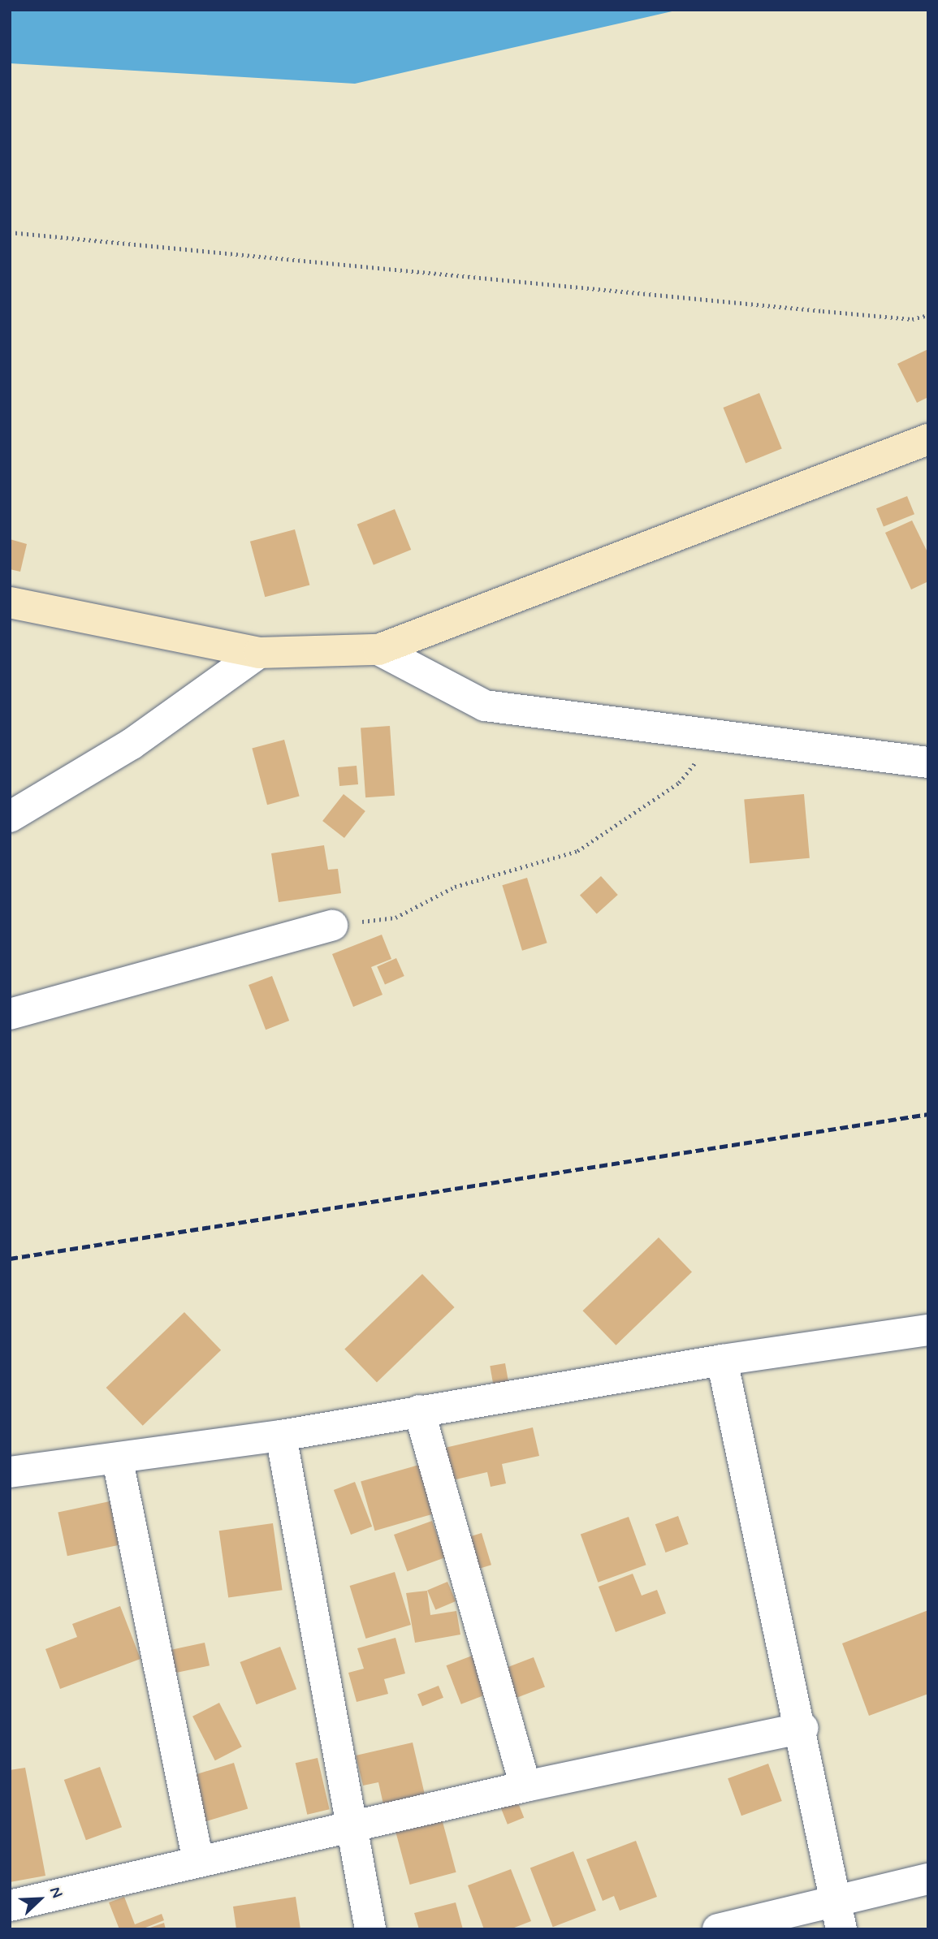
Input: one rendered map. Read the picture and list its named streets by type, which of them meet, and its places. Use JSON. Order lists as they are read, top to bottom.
{
  "north": "top right"
}
